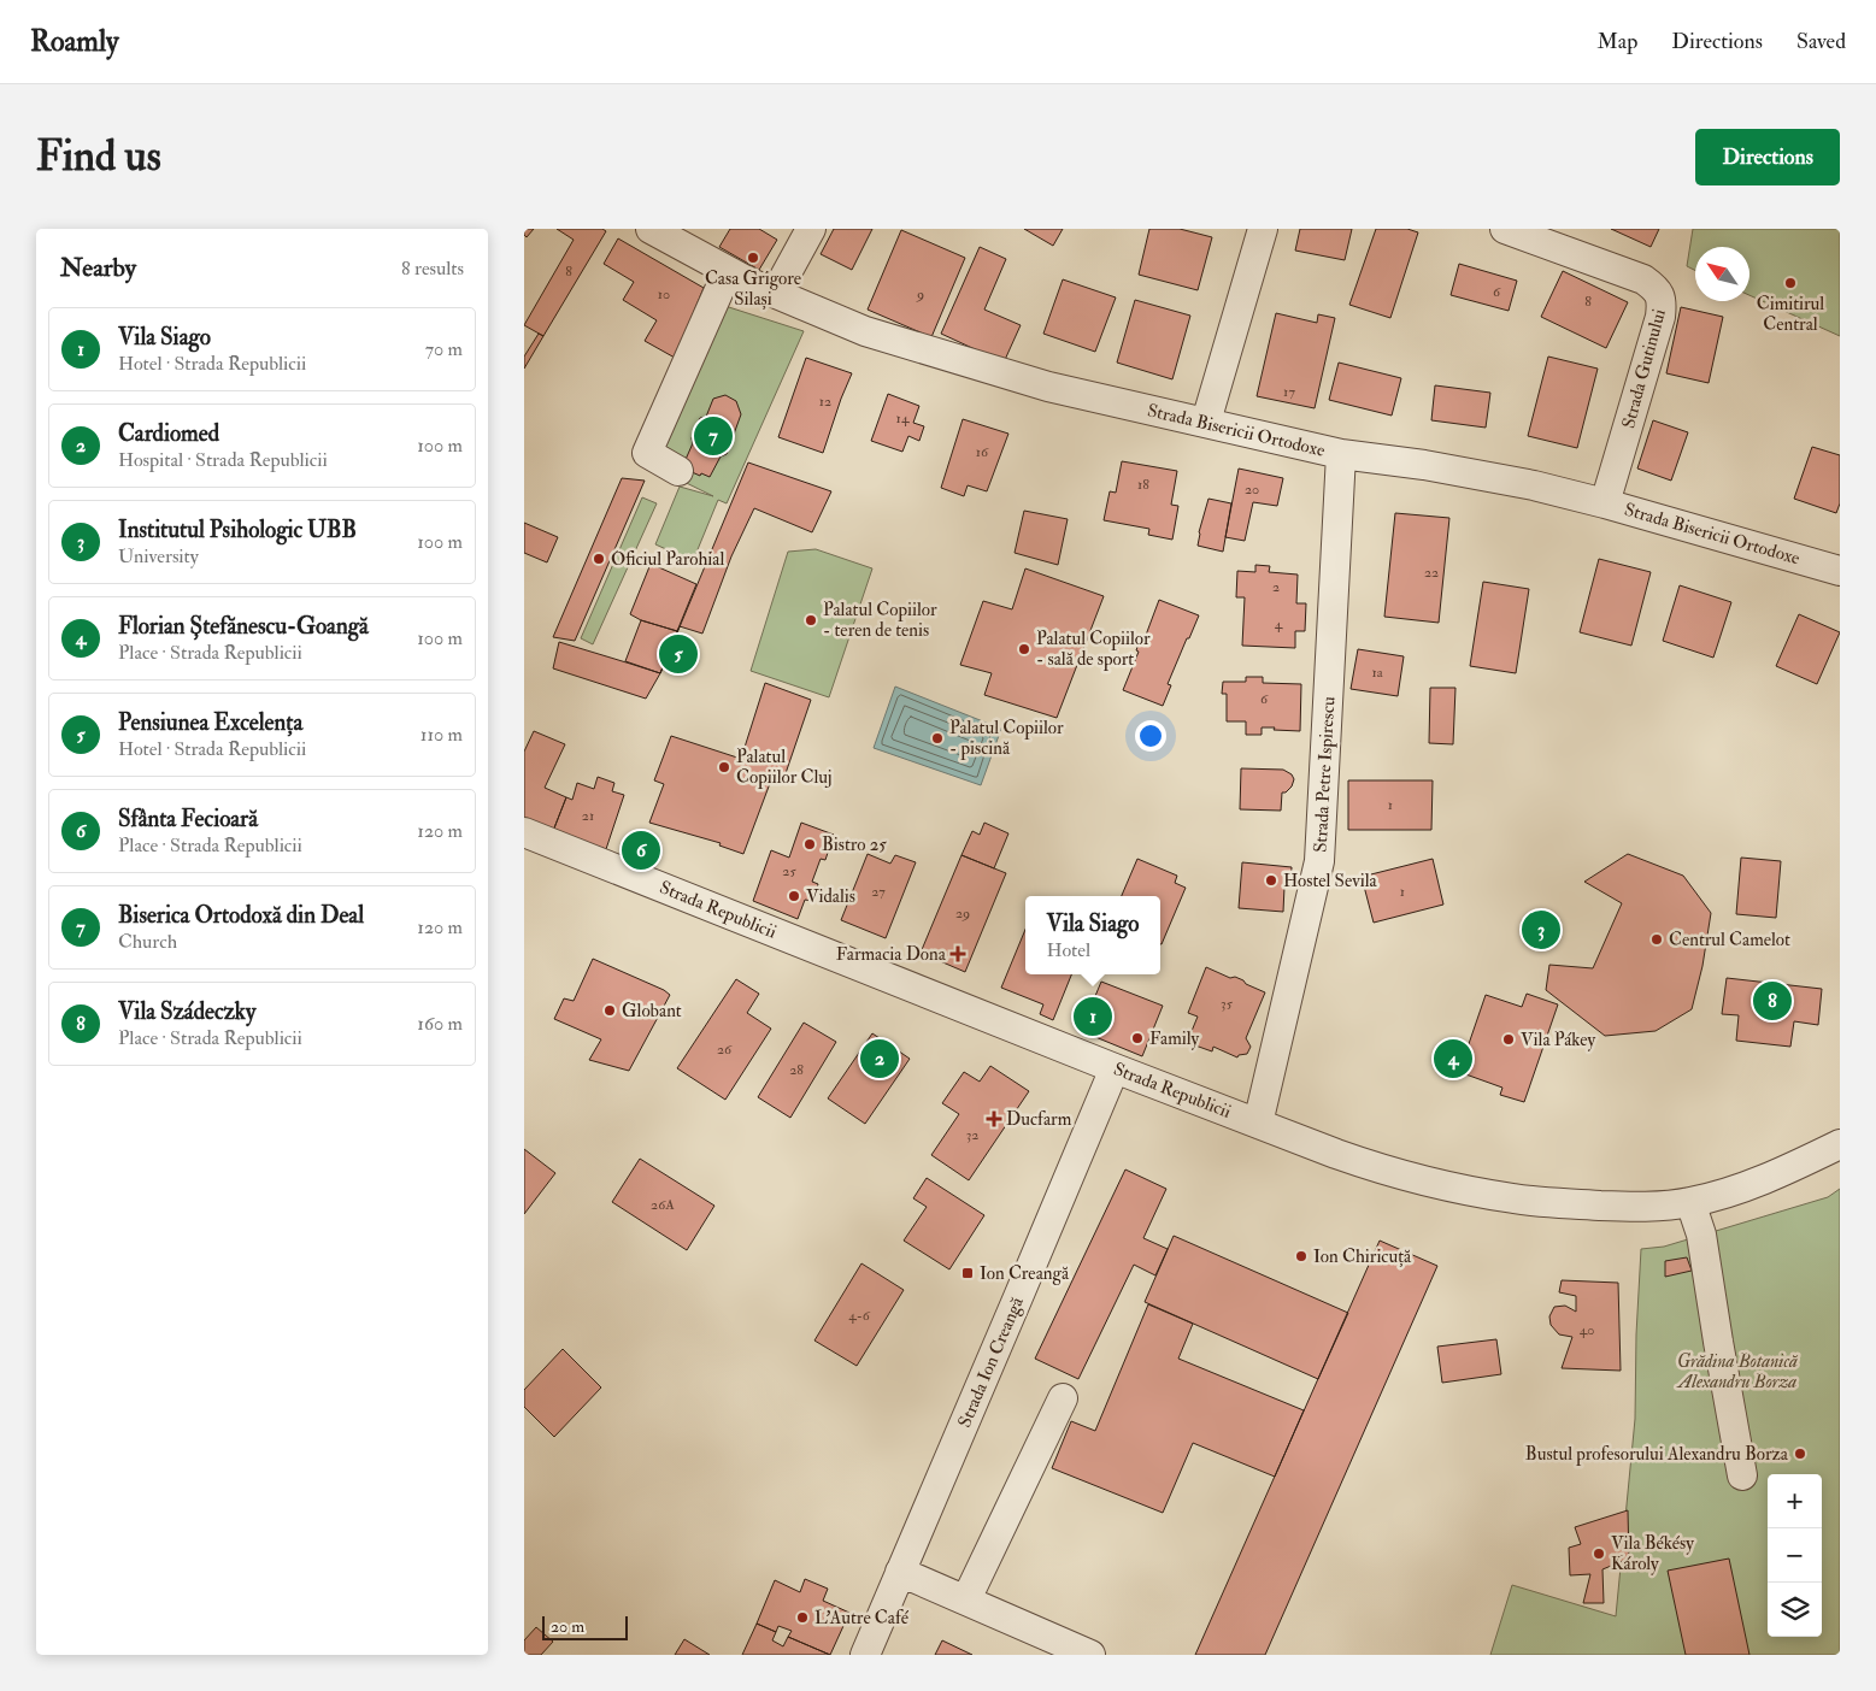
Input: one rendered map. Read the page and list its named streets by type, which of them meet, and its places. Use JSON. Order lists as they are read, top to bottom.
{
  "streets": {
    "street": [
      "Strada Gutinului",
      "Strada Bisericii Ortodoxe",
      "Strada Petre Ispirescu",
      "Strada Republicii",
      "Strada Ion Creangă"
    ]
  },
  "crossings": [
    ["Strada Gutinului", "Strada Bisericii Ortodoxe"],
    ["Strada Bisericii Ortodoxe", "Strada Petre Ispirescu"],
    ["Strada Petre Ispirescu", "Strada Republicii"],
    ["Strada Republicii", "Strada Ion Creangă"]
  ],
  "parks": ["Grădina Botanică Alexandru Borza"],
  "places": {
    "other": [
      "Casa Grigore Silași",
      "Cimitirul Central",
      "Oficiul Parohial",
      "Palatul Copiilor - teren de tenis",
      "Palatul Copiilor - sală de sport",
      "Palatul Copiilor - piscină",
      "Palatul Copiilor Cluj",
      "Bistro 25",
      "Hostel Sevila",
      "Vidalis",
      "Centrul Camelot",
      "Globant",
      "Family",
      "Vila Pákey",
      "Ion Chiricuță",
      "Bustul profesorului Alexandru Borza",
      "Vila Békésy Károly",
      "L'Autre Café"
    ],
    "health": ["Farmacia Dona", "Ducfarm"],
    "transit": ["Ion Creangă"]
  },
  "house_numbers": [
    "8",
    "6",
    "10",
    "9",
    "8",
    "17",
    "12",
    "14",
    "16",
    "18",
    "20",
    "22",
    "2",
    "4",
    "1a",
    "6",
    "1",
    "21",
    "25",
    "27",
    "1",
    "29",
    "35",
    "26",
    "28",
    "32",
    "26A",
    "4-6",
    "40"
  ],
  "scale_bar": "20 m",
  "north": "top left",
  "page": {
    "header": "Roamly",
    "nav": ["Map", "Directions", "Saved"],
    "buttons": "Directions",
    "title": "Find us",
    "heading": ["Nearby", "8 results"],
    "list": [
      {
        "mark": "1",
        "name": "Vila Siago",
        "note": "Hotel · Strada Republicii",
        "value": "70 m"
      },
      {
        "mark": "2",
        "name": "Cardiomed",
        "note": "Hospital · Strada Republicii",
        "value": "100 m"
      },
      {
        "mark": "3",
        "name": "Institutul Psihologic UBB",
        "note": "University",
        "value": "100 m"
      },
      {
        "mark": "4",
        "name": "Florian Ștefănescu-Goangă",
        "note": "Place · Strada Republicii",
        "value": "100 m"
      },
      {
        "mark": "5",
        "name": "Pensiunea Excelența",
        "note": "Hotel · Strada Republicii",
        "value": "110 m"
      },
      {
        "mark": "6",
        "name": "Sfânta Fecioară",
        "note": "Place · Strada Republicii",
        "value": "120 m"
      },
      {
        "mark": "7",
        "name": "Biserica Ortodoxă din Deal",
        "note": "Church",
        "value": "120 m"
      },
      {
        "mark": "8",
        "name": "Vila Szádeczky",
        "note": "Place · Strada Republicii",
        "value": "160 m"
      }
    ],
    "pins": [
      "7",
      "5",
      "6",
      "3",
      "8",
      "1",
      "2",
      "4"
    ],
    "popup": ["Vila Siago", "Hotel"],
    "map_buttons": ["+", "−"],
    "scale": "20 m"
  }
}
